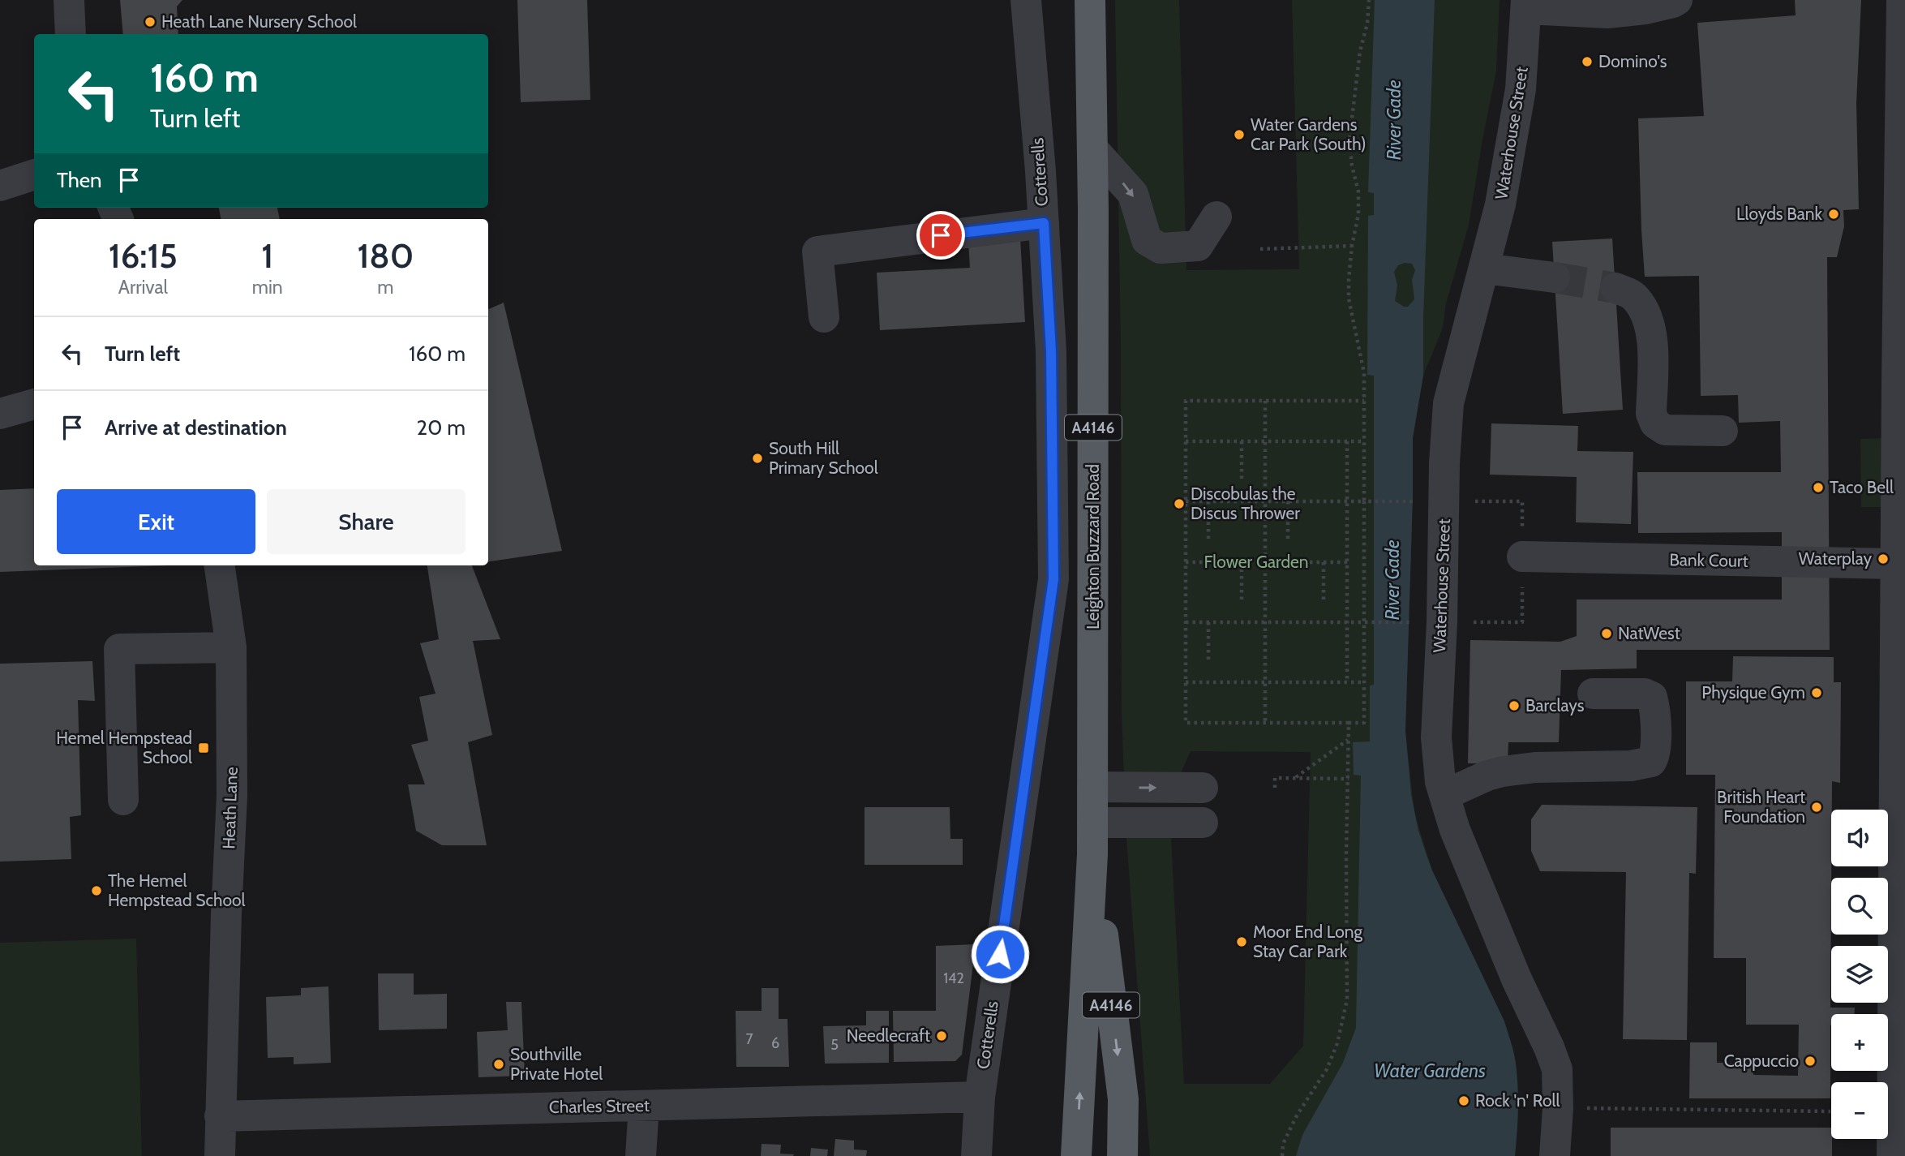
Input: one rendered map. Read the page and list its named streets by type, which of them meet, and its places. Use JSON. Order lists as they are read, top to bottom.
{
  "streets": {
    "main road": ["A4146", "Leighton Buzzard Road"],
    "street": [
      "Waterhouse Street",
      "Cotterells",
      "Bank Court",
      "Heath Lane",
      "Charles Street"
    ]
  },
  "crossings": [
    ["Cotterells", "Charles Street"],
    ["Heath Lane", "Charles Street"]
  ],
  "water": ["River Gade", "Water Gardens"],
  "parks": ["Flower Garden"],
  "places": {
    "other": [
      "Heath Lane Nursery School",
      "Domino's",
      "Water Gardens Car Park (South)",
      "Lloyds Bank",
      "South Hill Primary School",
      "Taco Bell",
      "Discobulas the Discus Thrower",
      "Waterplay",
      "NatWest",
      "Physique Gym",
      "Barclays",
      "British Heart Foundation",
      "The Hemel Hempstead School",
      "Moor End Long Stay Car Park",
      "Needlecraft",
      "Cappuccio",
      "Southville Private Hotel",
      "Rock 'n' Roll"
    ],
    "transit": ["Hemel Hempstead School"]
  },
  "house_numbers": [
    "142",
    "7",
    "6",
    "5"
  ],
  "page": {
    "turn": ["160 m", "Turn left"],
    "then": "Then",
    "eta": [
      "16:15",
      "Arrival",
      "1",
      "min",
      "180",
      "m"
    ],
    "list": [
      {
        "name": "Turn left",
        "value": "160 m"
      },
      {
        "name": "Arrive at destination",
        "value": "20 m"
      }
    ],
    "buttons": ["Exit", "Share"],
    "map_buttons": ["+", "−"]
  }
}
